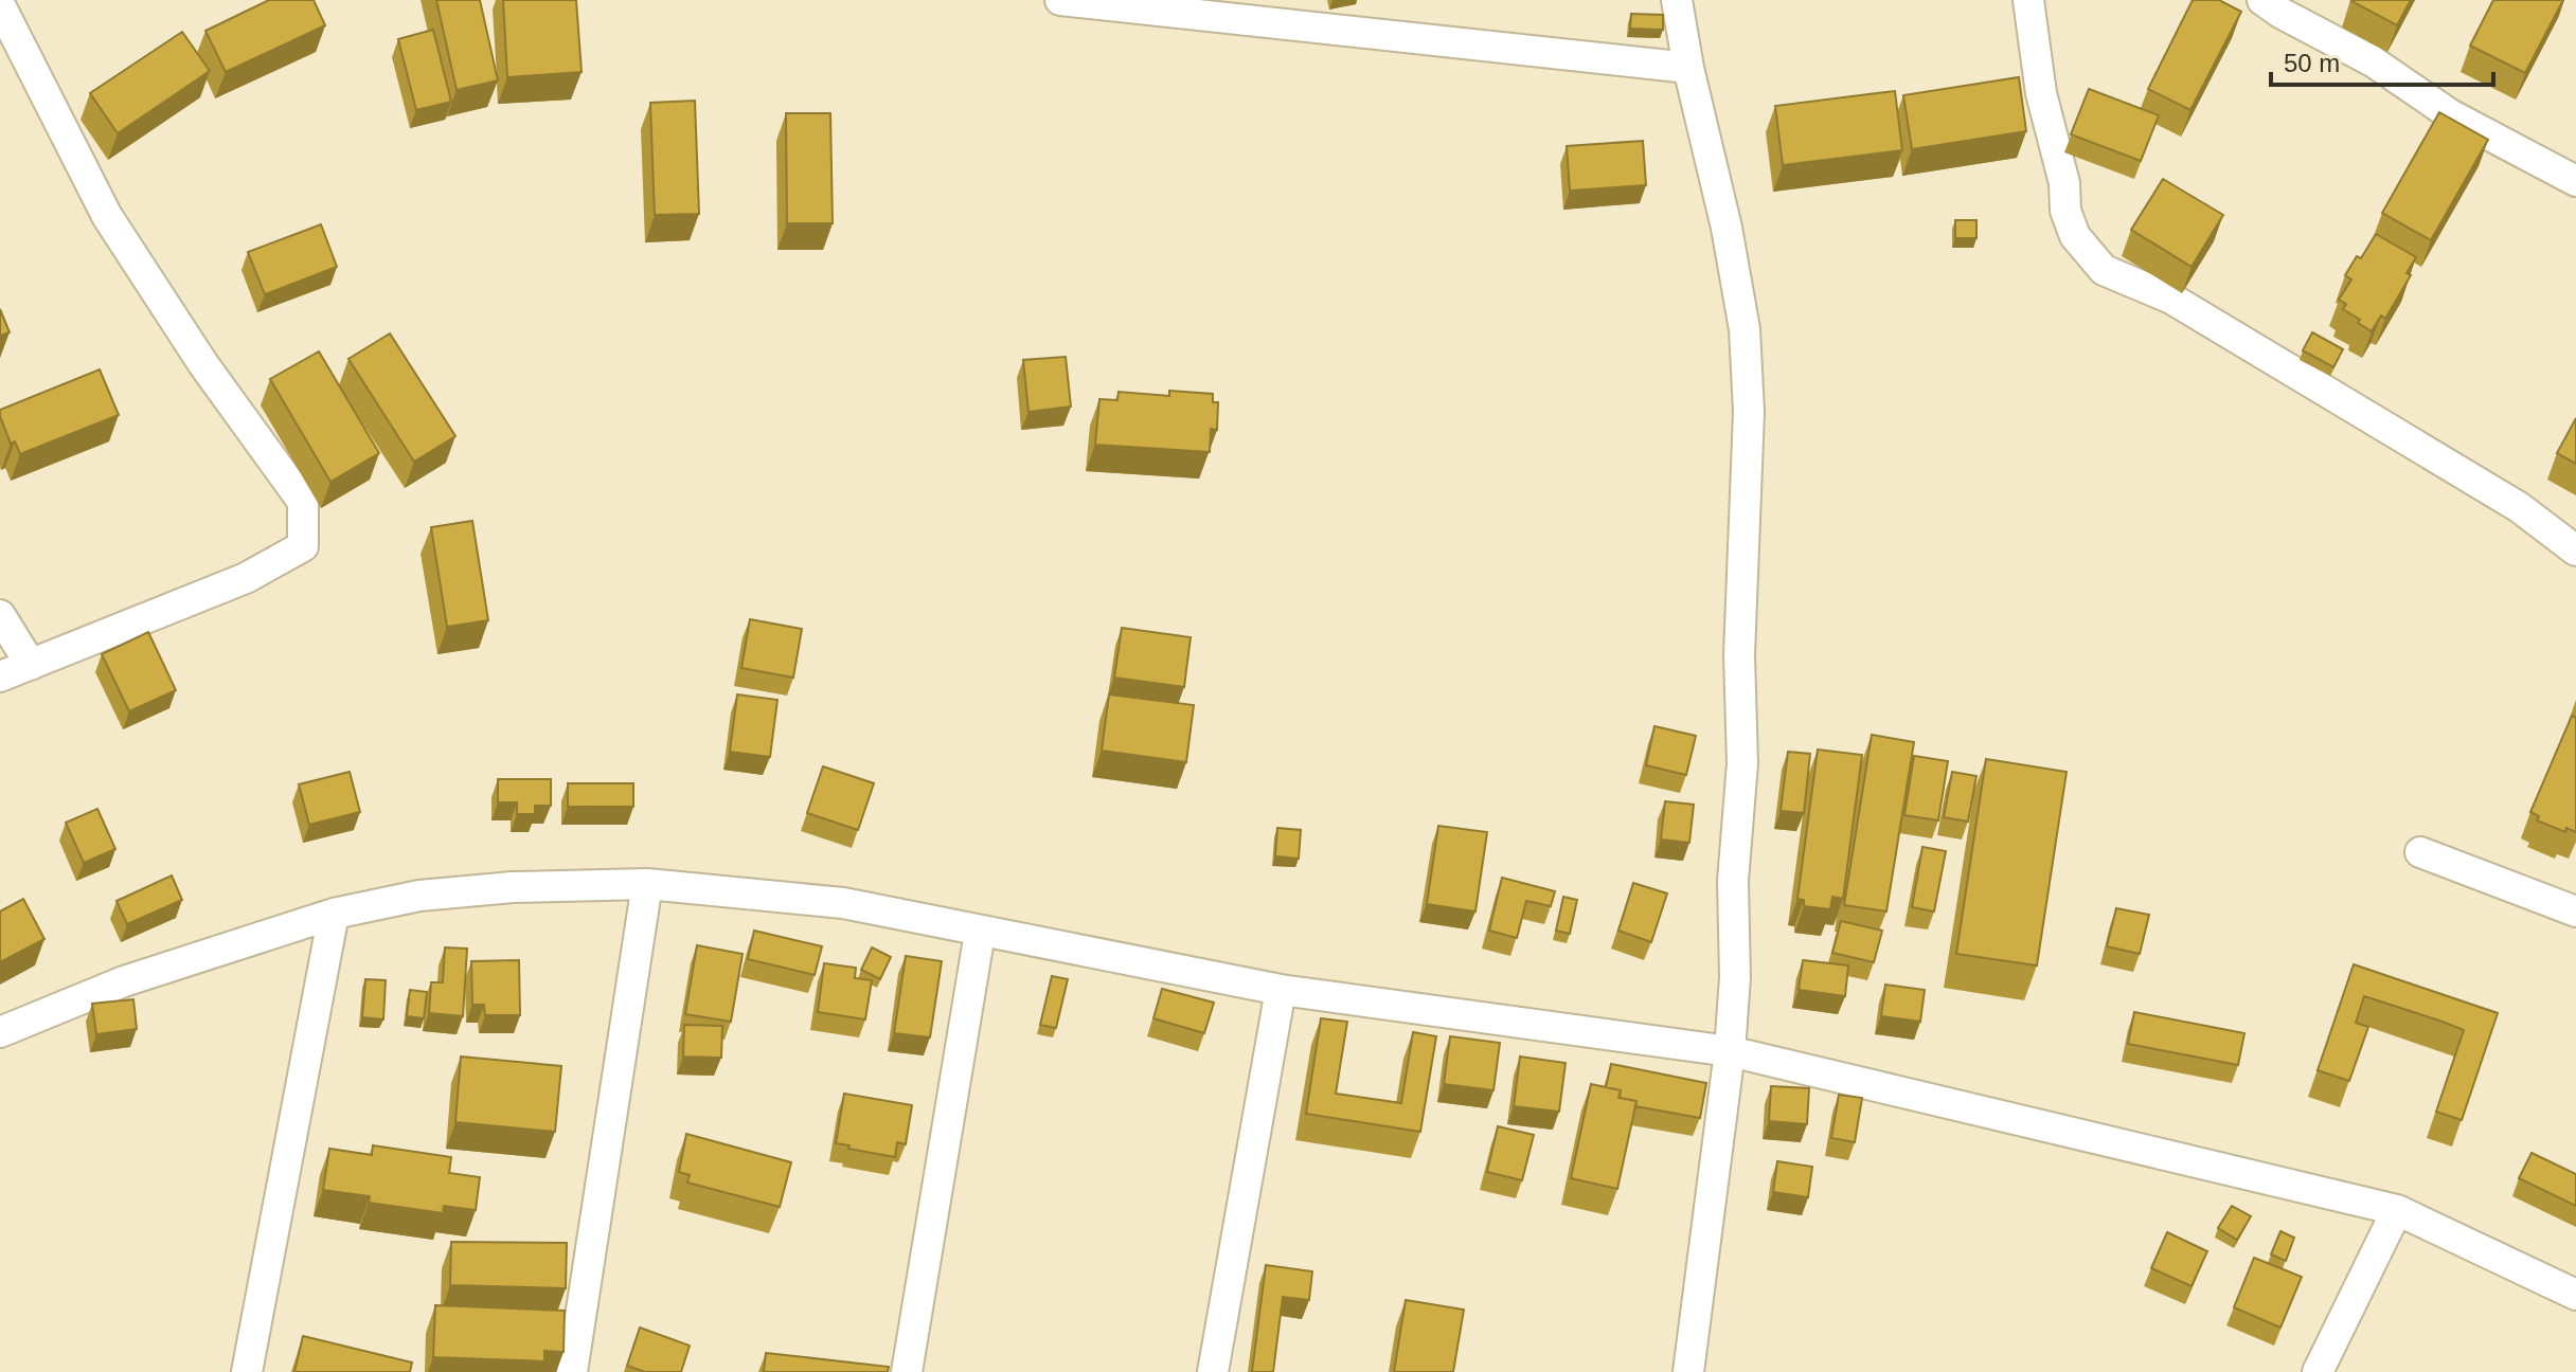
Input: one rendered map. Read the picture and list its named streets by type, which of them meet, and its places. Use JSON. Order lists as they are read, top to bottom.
{
  "scale_bar": "50 m"
}
